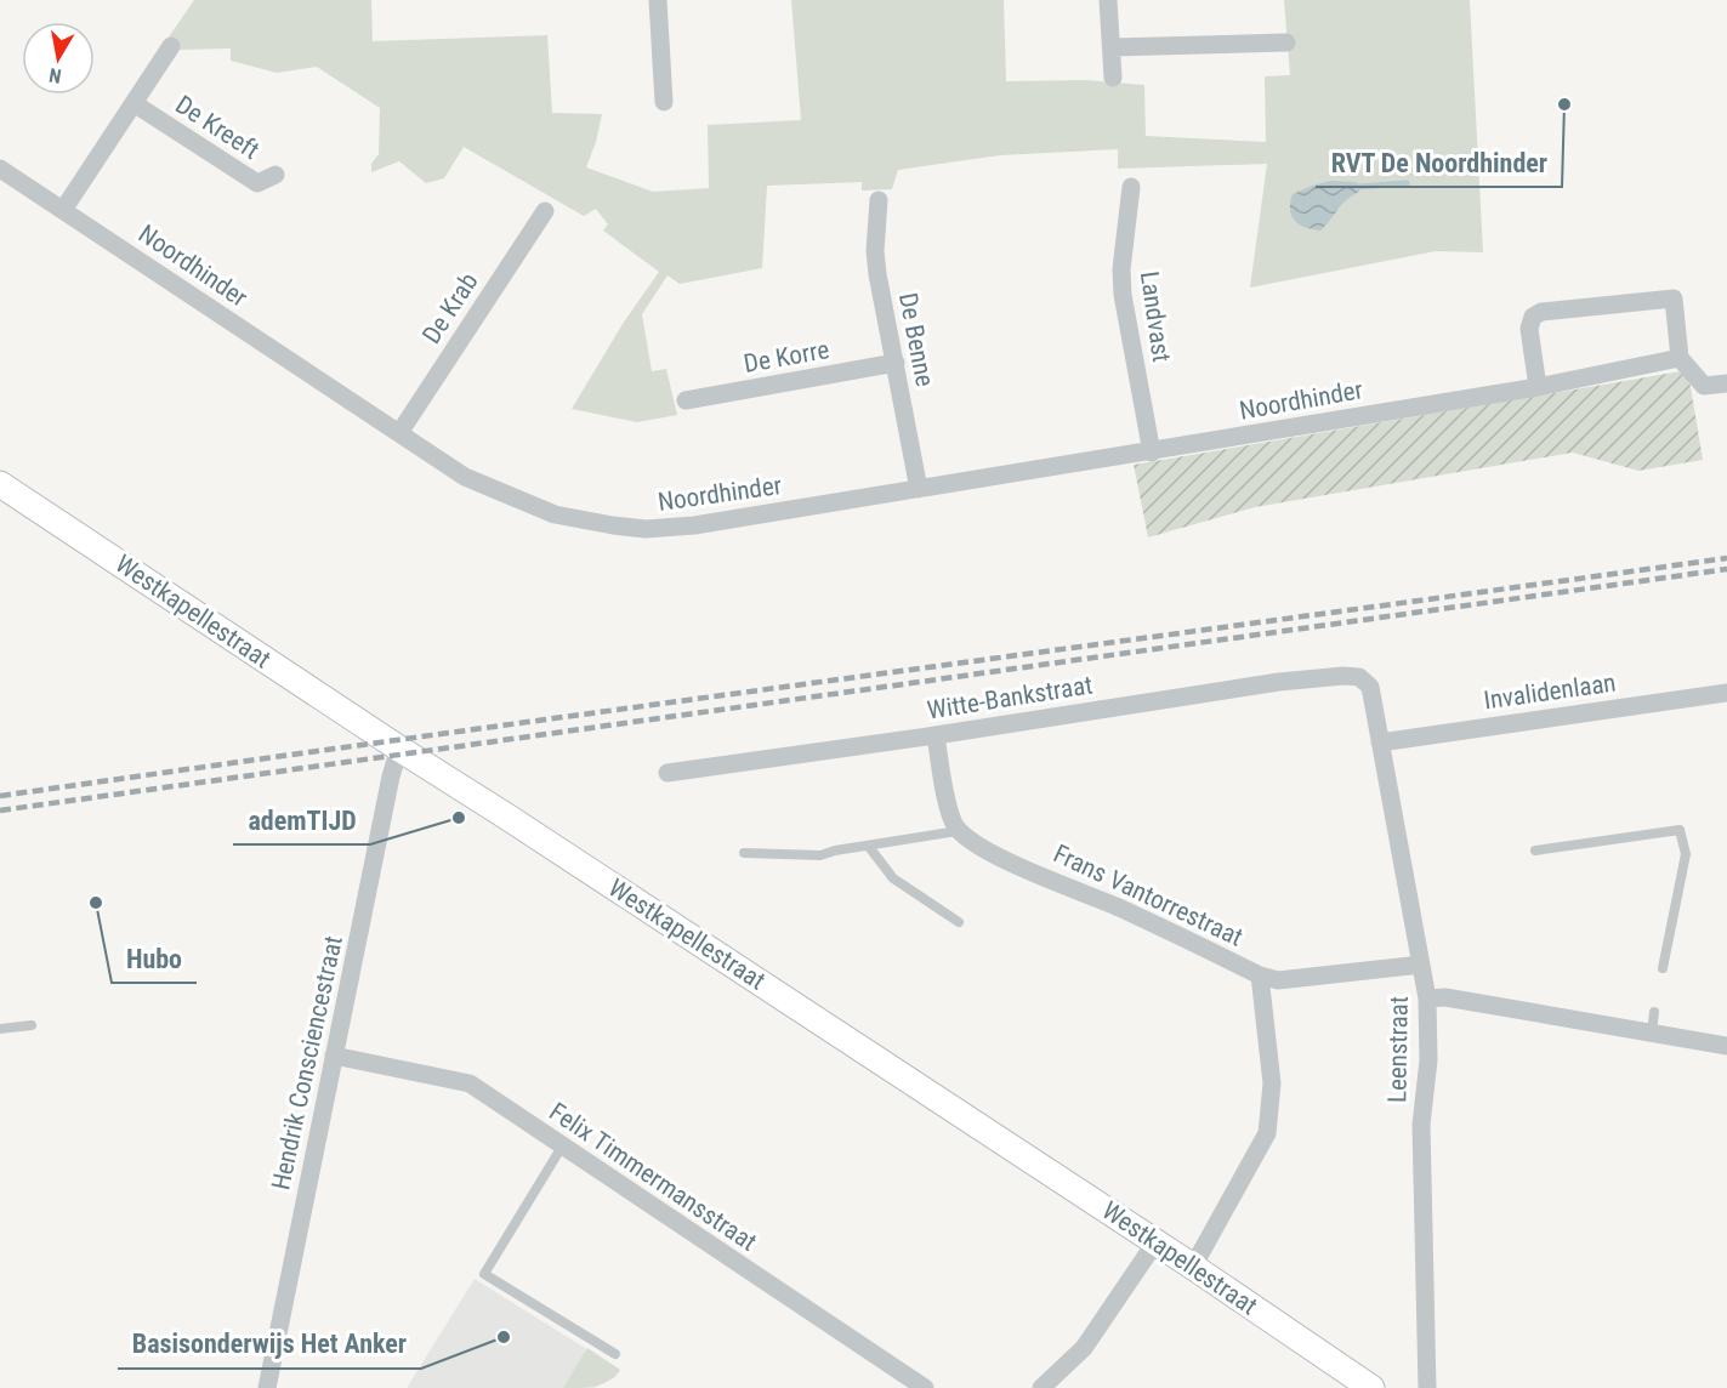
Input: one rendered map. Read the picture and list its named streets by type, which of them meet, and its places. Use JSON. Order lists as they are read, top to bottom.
{
  "streets": {
    "street": [
      "De Kreeft",
      "Noordhinder",
      "De Krab",
      "Landvast",
      "De Benne",
      "De Korre",
      "Westkapellestraat",
      "Invalidenlaan",
      "Witte-Bankstraat",
      "Frans Vantorrestraat",
      "Leenstraat",
      "Hendrik Consciencestraat",
      "Felix Timmermansstraat"
    ]
  },
  "crossings": [
    ["De Kreeft", "Noordhinder"],
    ["Noordhinder", "De Krab"],
    ["Noordhinder", "Landvast"],
    ["Noordhinder", "De Benne"],
    ["De Benne", "De Korre"],
    ["Westkapellestraat", "Hendrik Consciencestraat"],
    ["Invalidenlaan", "Leenstraat"],
    ["Witte-Bankstraat", "Leenstraat"],
    ["Frans Vantorrestraat", "Leenstraat"],
    ["Hendrik Consciencestraat", "Felix Timmermansstraat"]
  ],
  "places": [
    "RVT De Noordhinder",
    "ademTIJD",
    "Hubo",
    "Basisonderwijs Het Anker"
  ],
  "north": "bottom"
}
